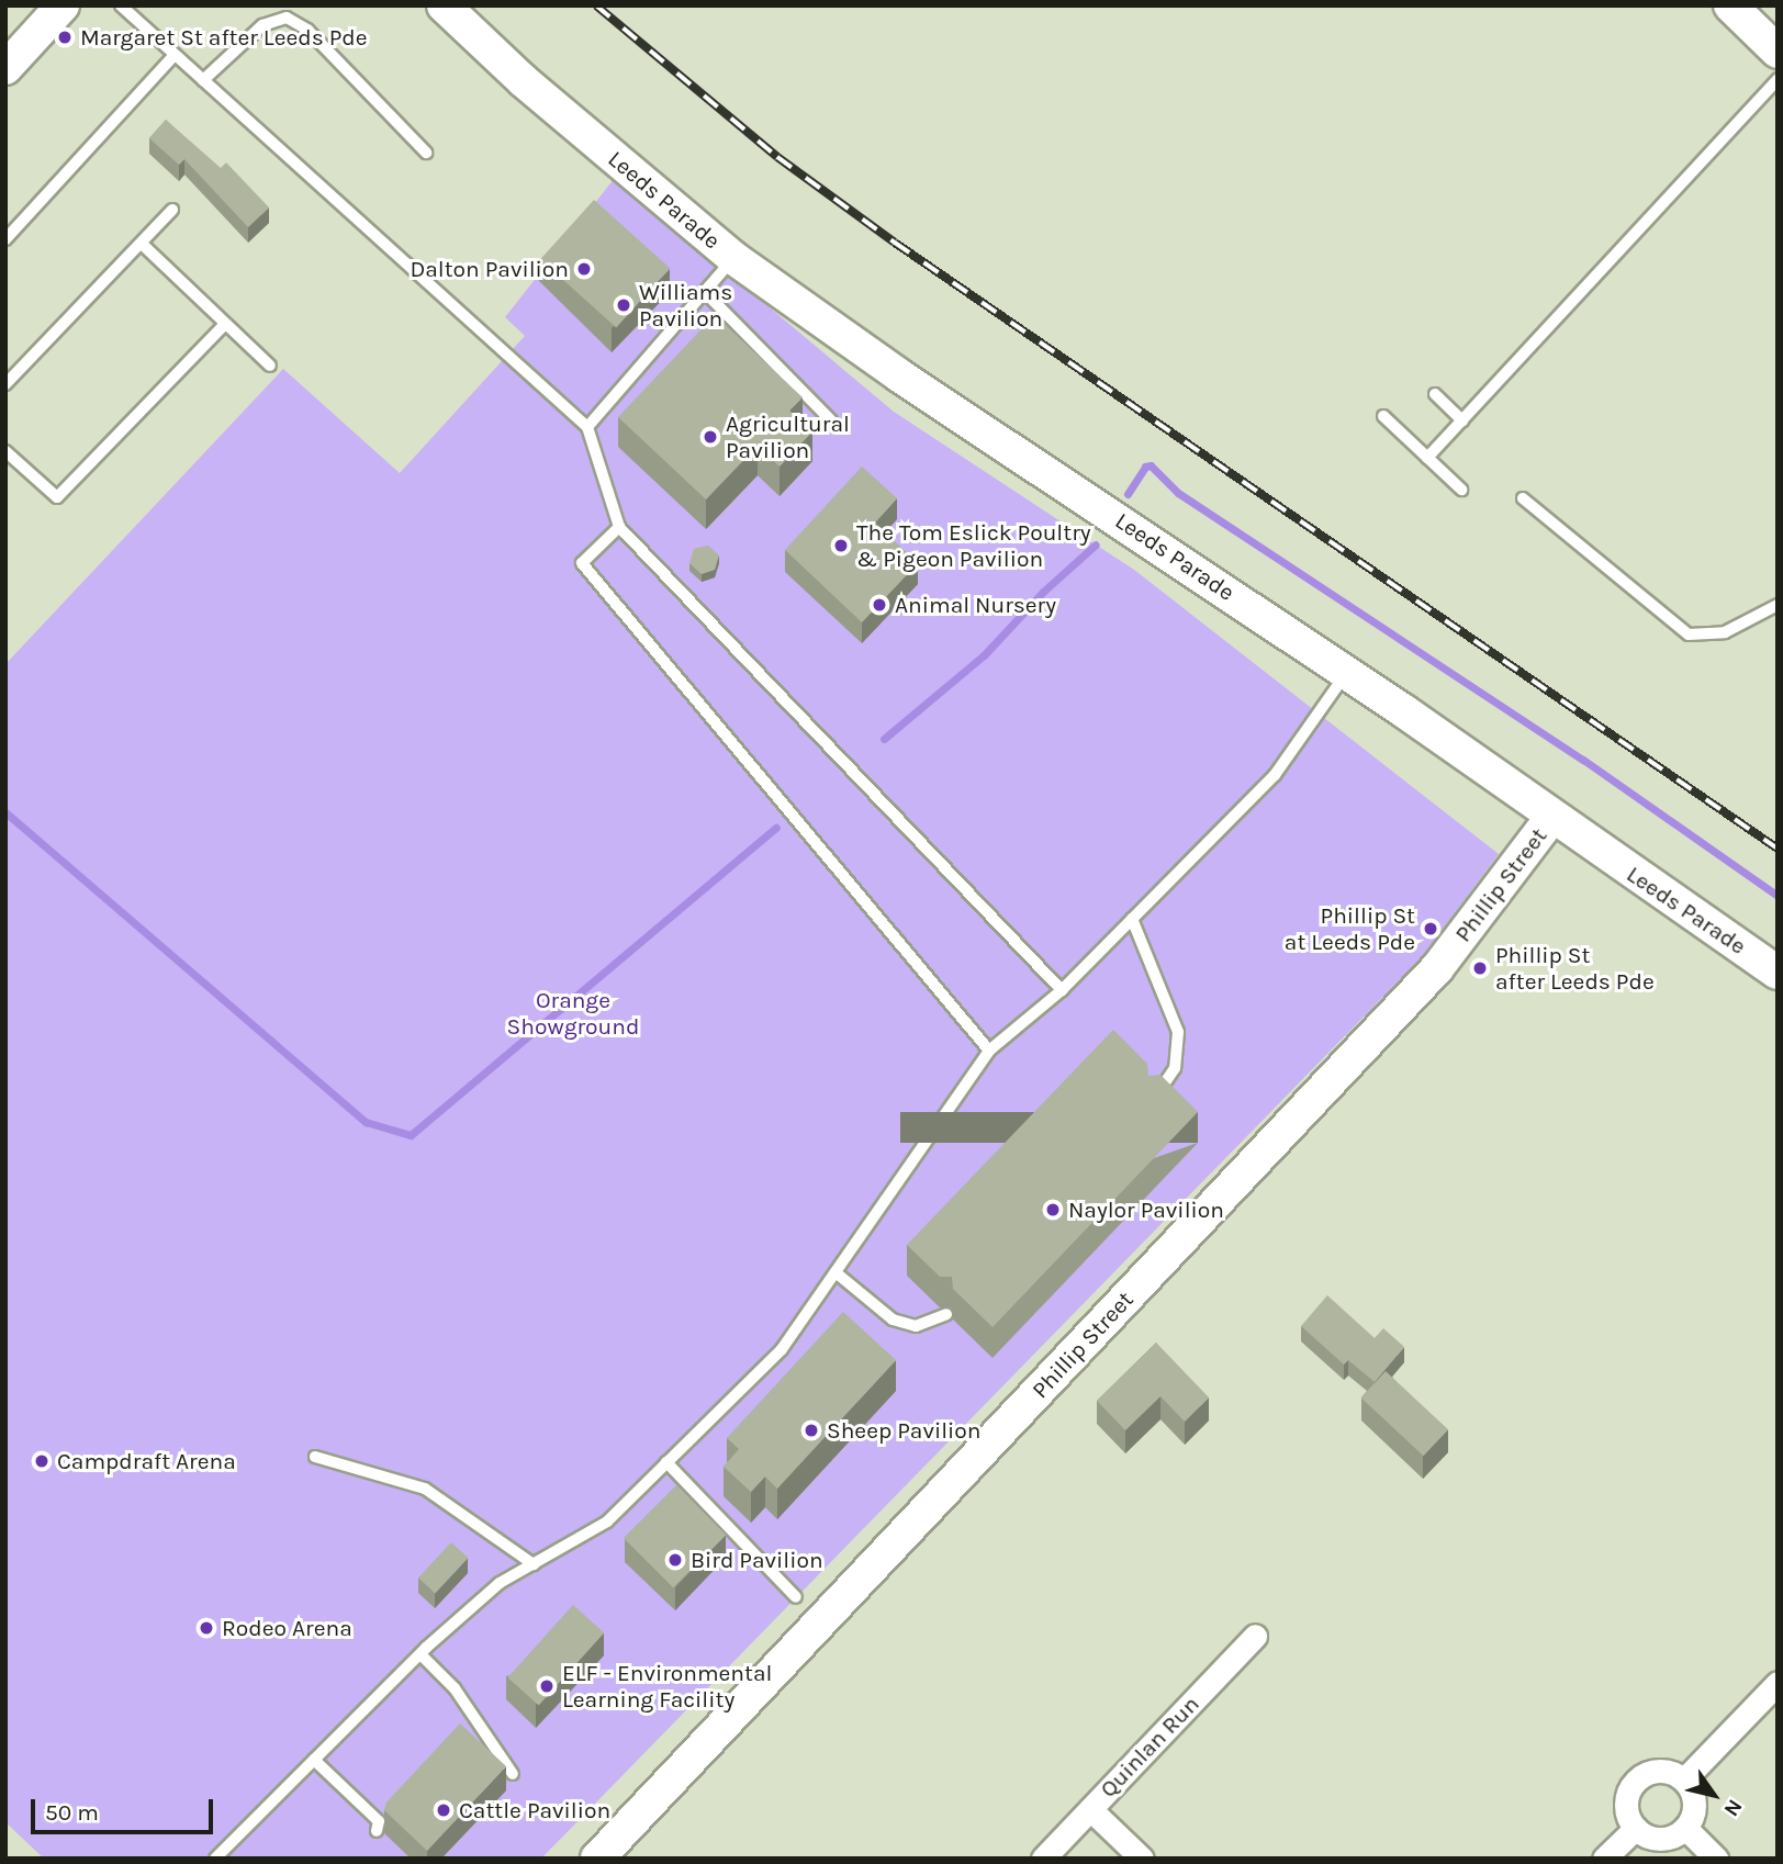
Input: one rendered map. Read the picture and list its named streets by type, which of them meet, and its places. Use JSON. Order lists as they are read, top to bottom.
{
  "streets": {
    "main road": ["Leeds Parade", "Phillip Street"],
    "street": ["Quinlan Run"]
  },
  "crossings": [
    ["Leeds Parade", "Phillip Street"]
  ],
  "parks": ["Orange Showground"],
  "places": [
    "Margaret St after Leeds Pde",
    "Dalton Pavilion",
    "Williams Pavilion",
    "Agricultural Pavilion",
    "The Tom Eslick Poultry & Pigeon Pavilion",
    "Animal Nursery",
    "Phillip St at Leeds Pde",
    "Phillip St after Leeds Pde",
    "Naylor Pavilion",
    "Sheep Pavilion",
    "Campdraft Arena",
    "Bird Pavilion",
    "Rodeo Arena",
    "ELF - Environmental Learning Facility",
    "Cattle Pavilion"
  ],
  "scale_bar": "50 m",
  "north": "bottom right"
}
